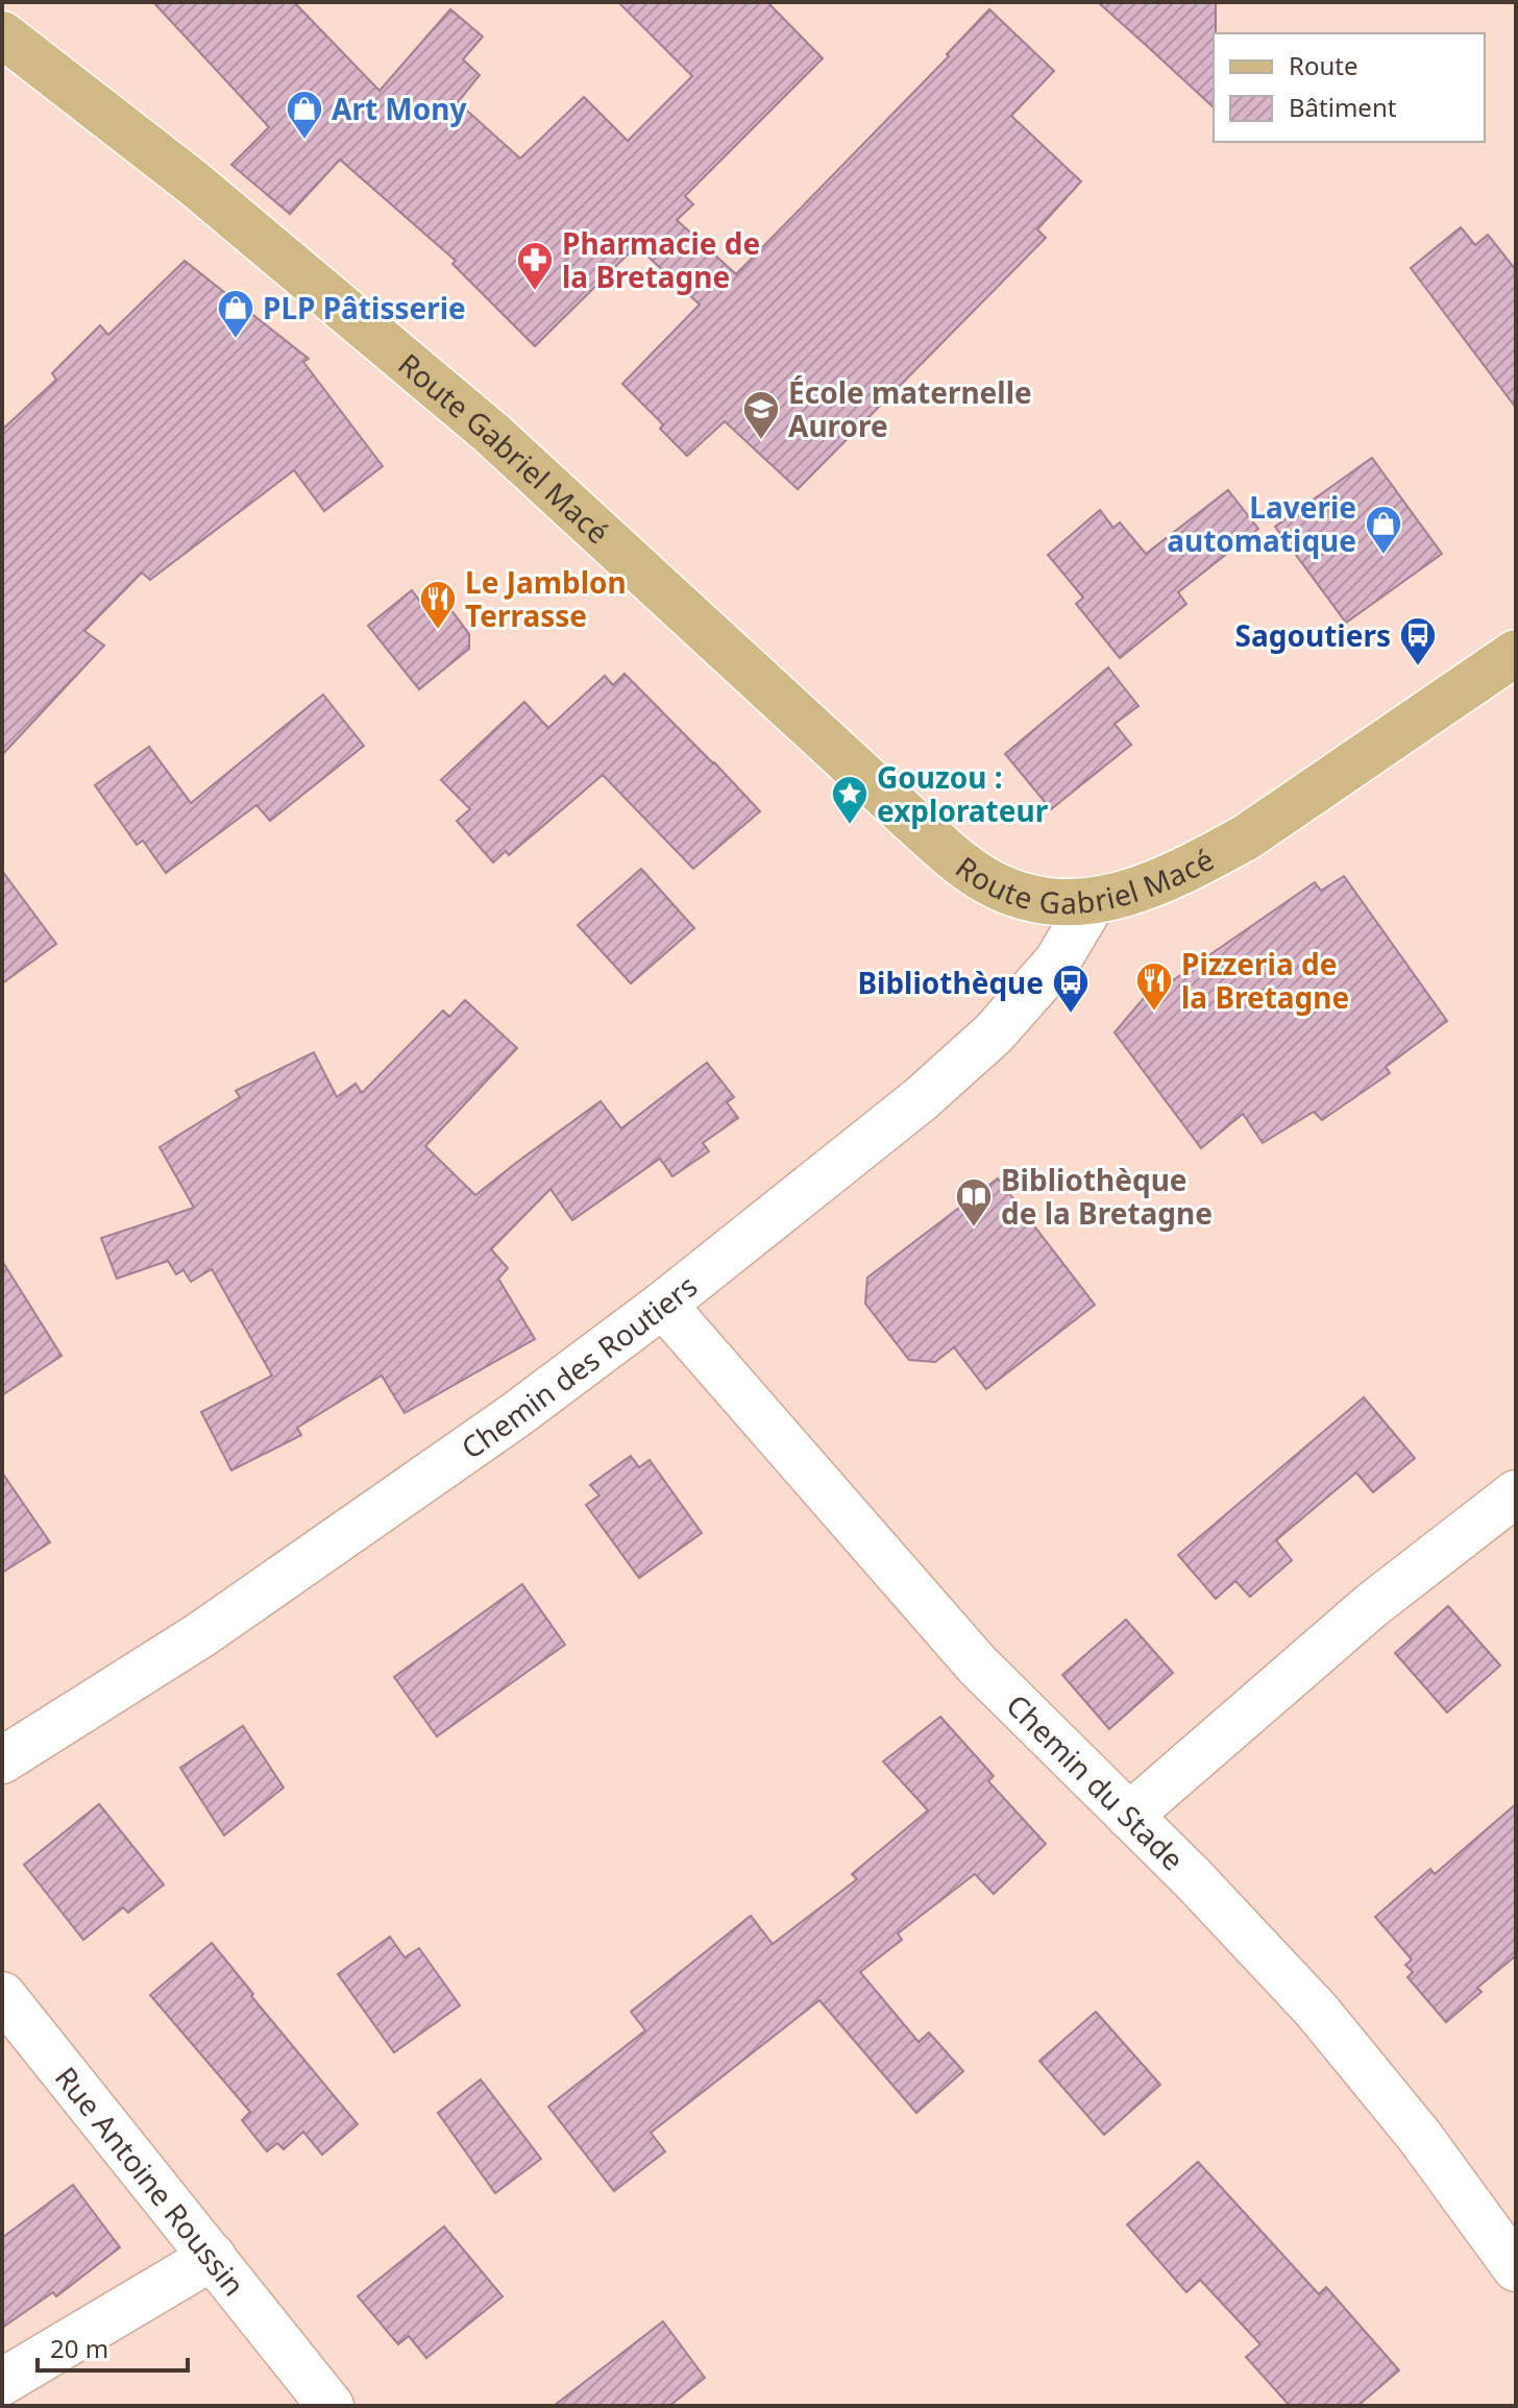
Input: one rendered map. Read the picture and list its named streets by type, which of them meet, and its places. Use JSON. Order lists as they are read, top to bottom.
{
  "streets": {
    "main road": ["Route Gabriel Macé"],
    "street": ["Chemin des Routiers", "Chemin du Stade", "Rue Antoine Roussin"]
  },
  "crossings": [
    ["Route Gabriel Macé", "Chemin des Routiers"],
    ["Chemin des Routiers", "Chemin du Stade"]
  ],
  "places": {
    "shop": ["Art Mony", "PLP Pâtisserie", "Laverie automatique"],
    "pharmacy": ["Pharmacie de la Bretagne"],
    "school or university": ["École maternelle Aurore"],
    "restaurant": ["Le Jamblon Terrasse", "Pizzeria de la Bretagne"],
    "bus stop": ["Sagoutiers", "Bibliothèque"],
    "place": ["Gouzou : explorateur"],
    "library": ["Bibliothèque de la Bretagne"]
  },
  "legend": ["Route", "Bâtiment"],
  "scale_bar": "20 m"
}
